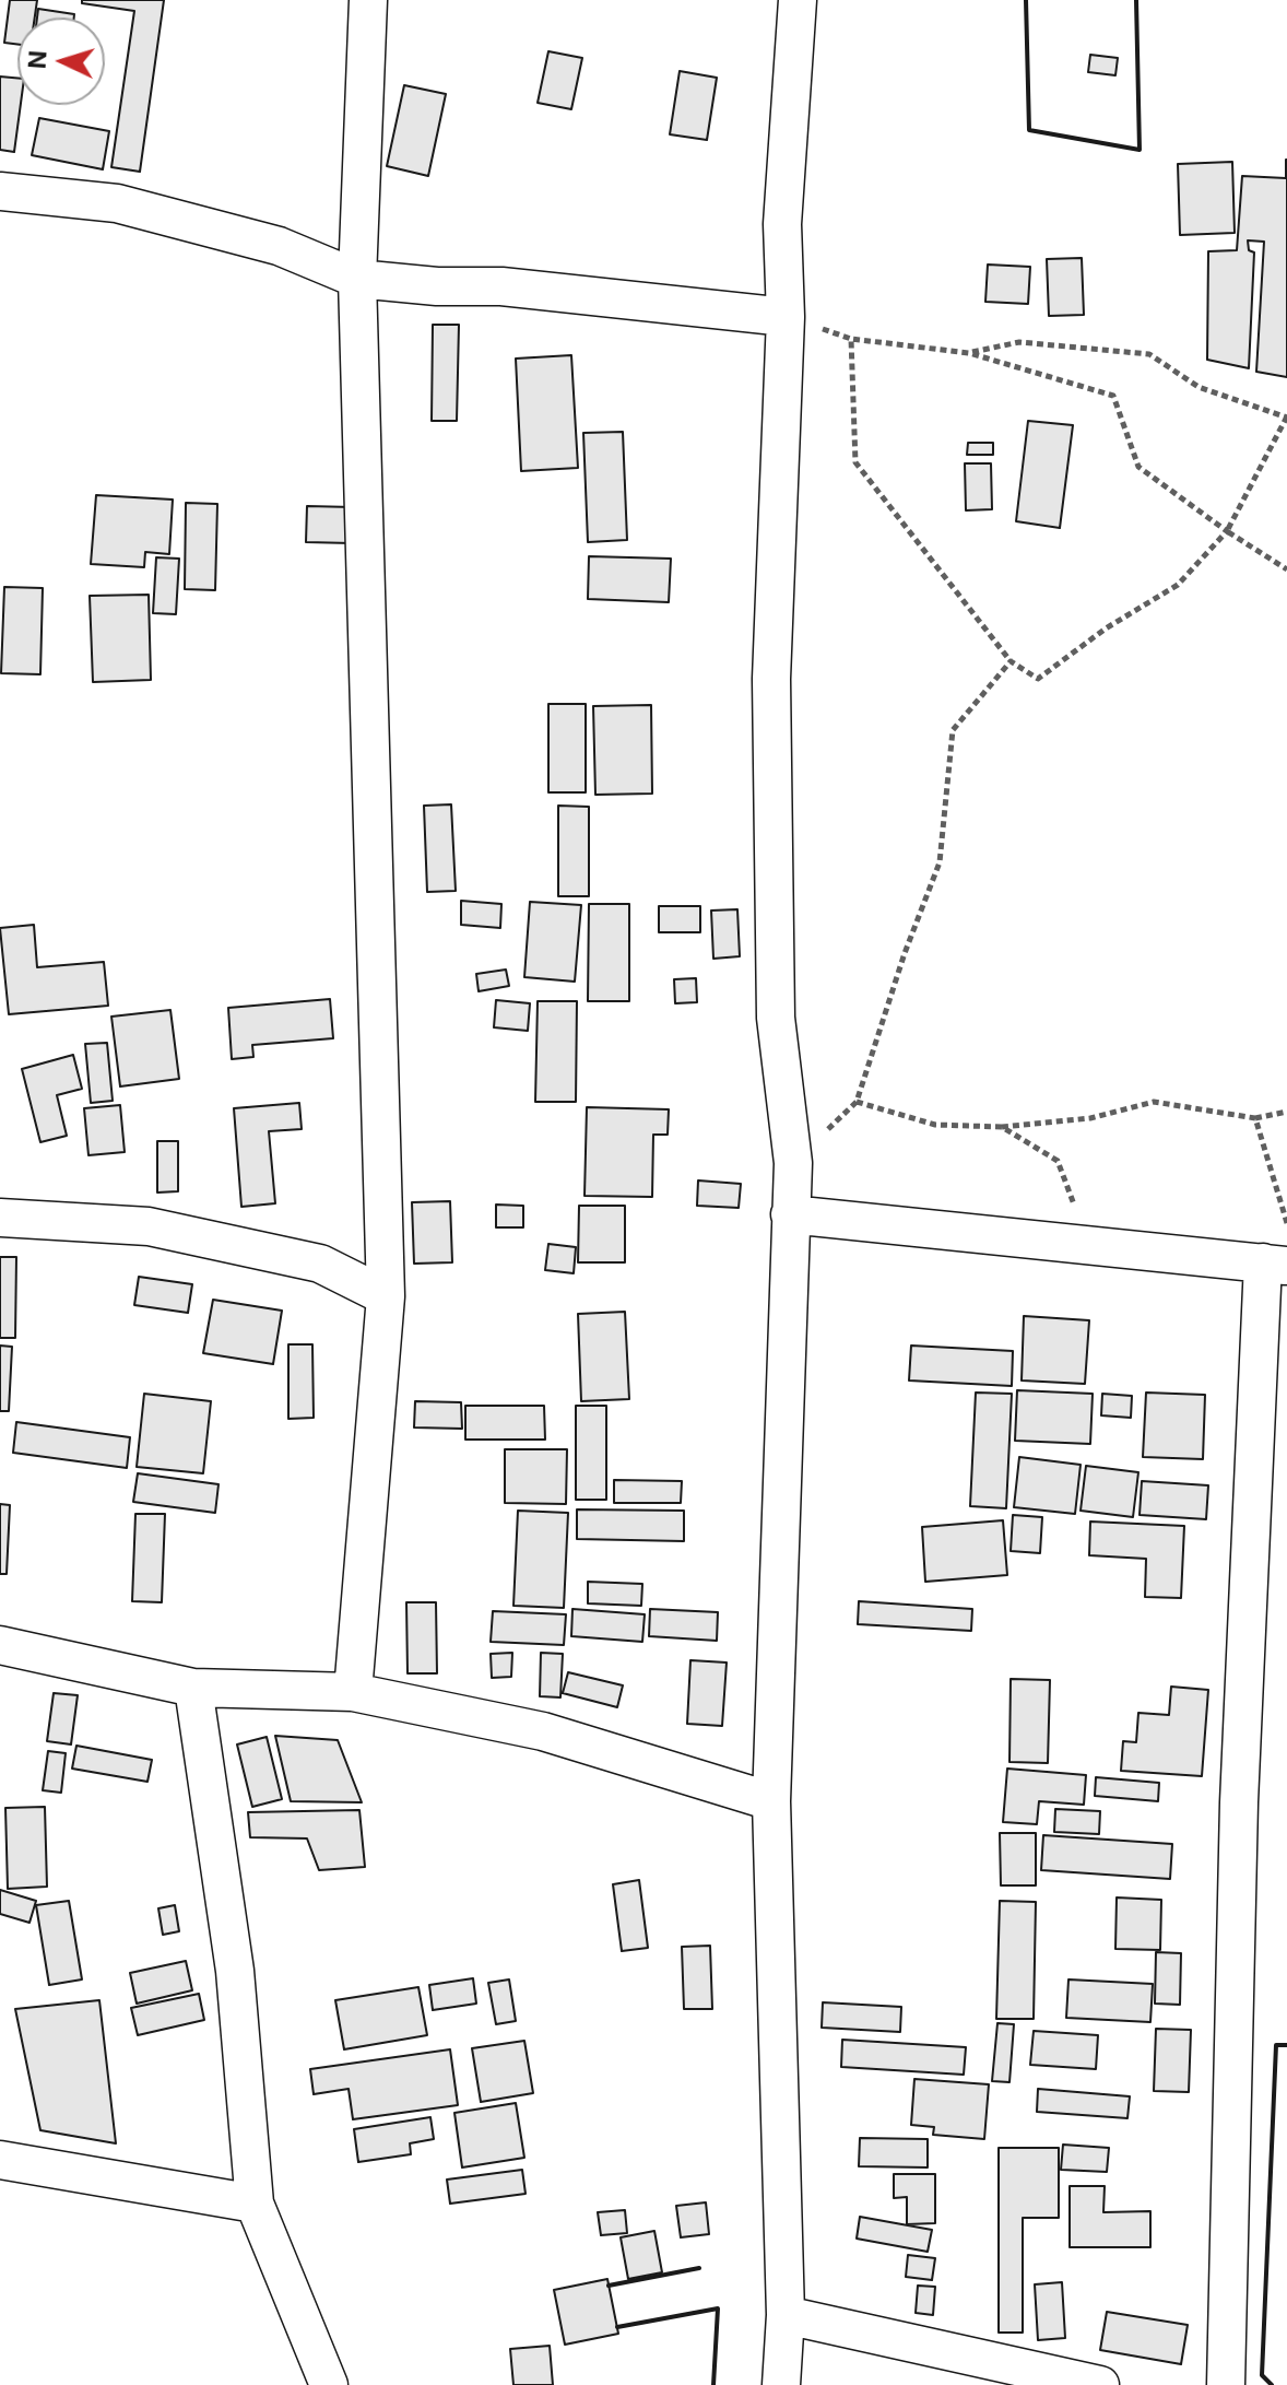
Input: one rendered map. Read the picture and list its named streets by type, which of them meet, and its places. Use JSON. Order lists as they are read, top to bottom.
{
  "north": "left"
}
